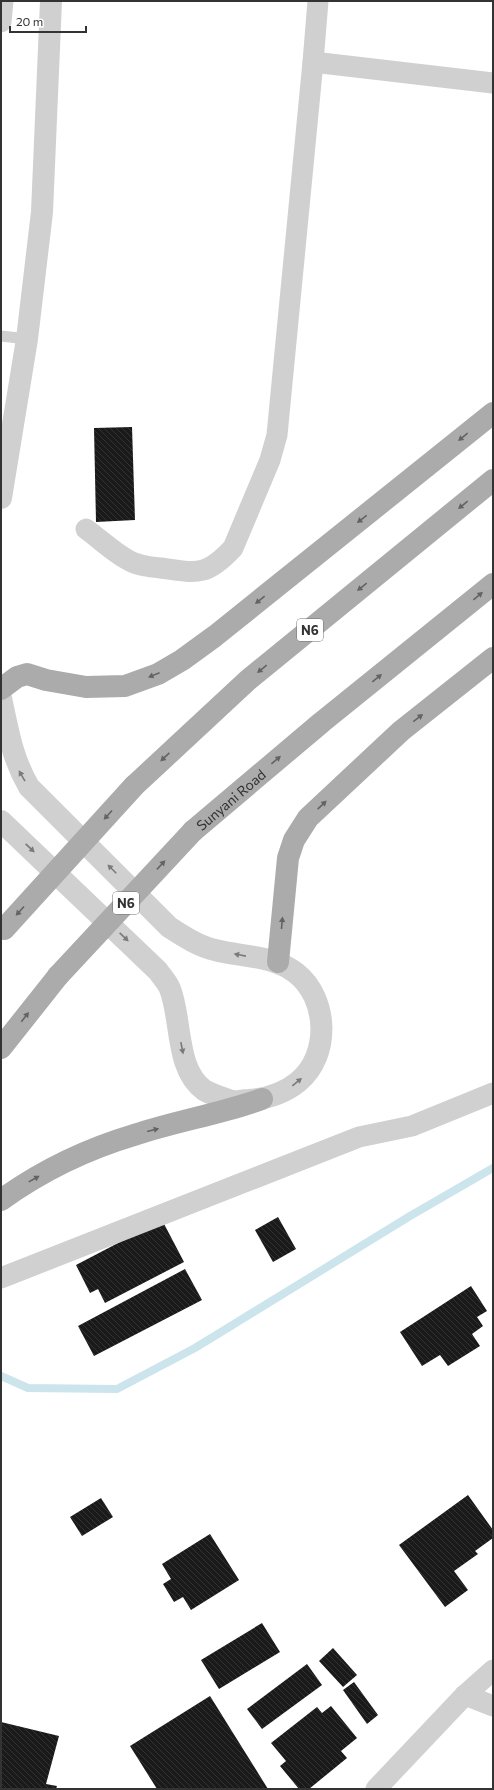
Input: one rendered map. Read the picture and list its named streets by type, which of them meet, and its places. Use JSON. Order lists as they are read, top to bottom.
{
  "streets": {
    "main road": ["N6", "Sunyani Road"]
  },
  "scale_bar": "20 m"
}
